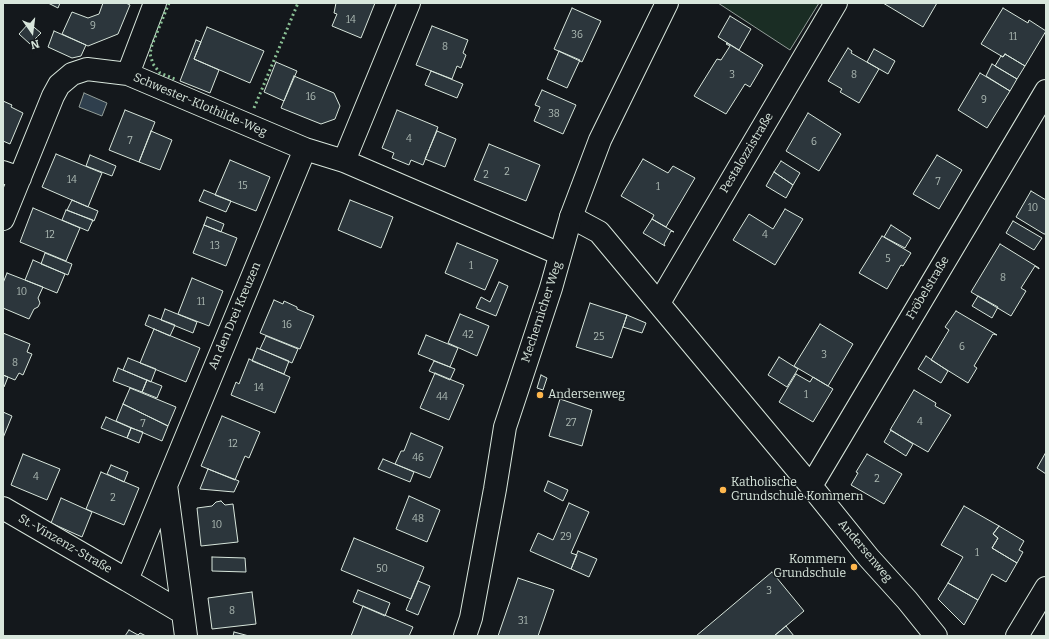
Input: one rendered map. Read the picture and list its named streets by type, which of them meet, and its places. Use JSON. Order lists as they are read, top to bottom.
{
  "streets": {
    "street": [
      "Schwester-Klothilde-Weg",
      "Pestalozzistraße",
      "Fröbelstraße",
      "Mechernicher Weg",
      "An den Drei Kreuzen",
      "St.-Vinzenz-Straße",
      "Andersenweg"
    ]
  },
  "crossings": [
    ["Schwester-Klothilde-Weg", "Mechernicher Weg"],
    ["Schwester-Klothilde-Weg", "An den Drei Kreuzen"],
    ["Pestalozzistraße", "Andersenweg"],
    ["Fröbelstraße", "Andersenweg"],
    ["Mechernicher Weg", "Andersenweg"],
    ["An den Drei Kreuzen", "St.-Vinzenz-Straße"]
  ],
  "places": ["Andersenweg", "Katholische Grundschule Kommern", "Kommern Grundschule"],
  "house_numbers": [
    "14",
    "9",
    "36",
    "11",
    "8",
    "3",
    "8",
    "16",
    "9",
    "38",
    "4",
    "7",
    "6",
    "2",
    "2",
    "14",
    "7",
    "15",
    "1",
    "10",
    "12",
    "4",
    "13",
    "5",
    "1",
    "8",
    "10",
    "11",
    "16",
    "42",
    "25",
    "6",
    "3",
    "8",
    "14",
    "1",
    "44",
    "4",
    "27",
    "7",
    "12",
    "46",
    "4",
    "2",
    "2",
    "48",
    "10",
    "29",
    "1",
    "50",
    "3",
    "8",
    "31"
  ],
  "north": "bottom"
}
